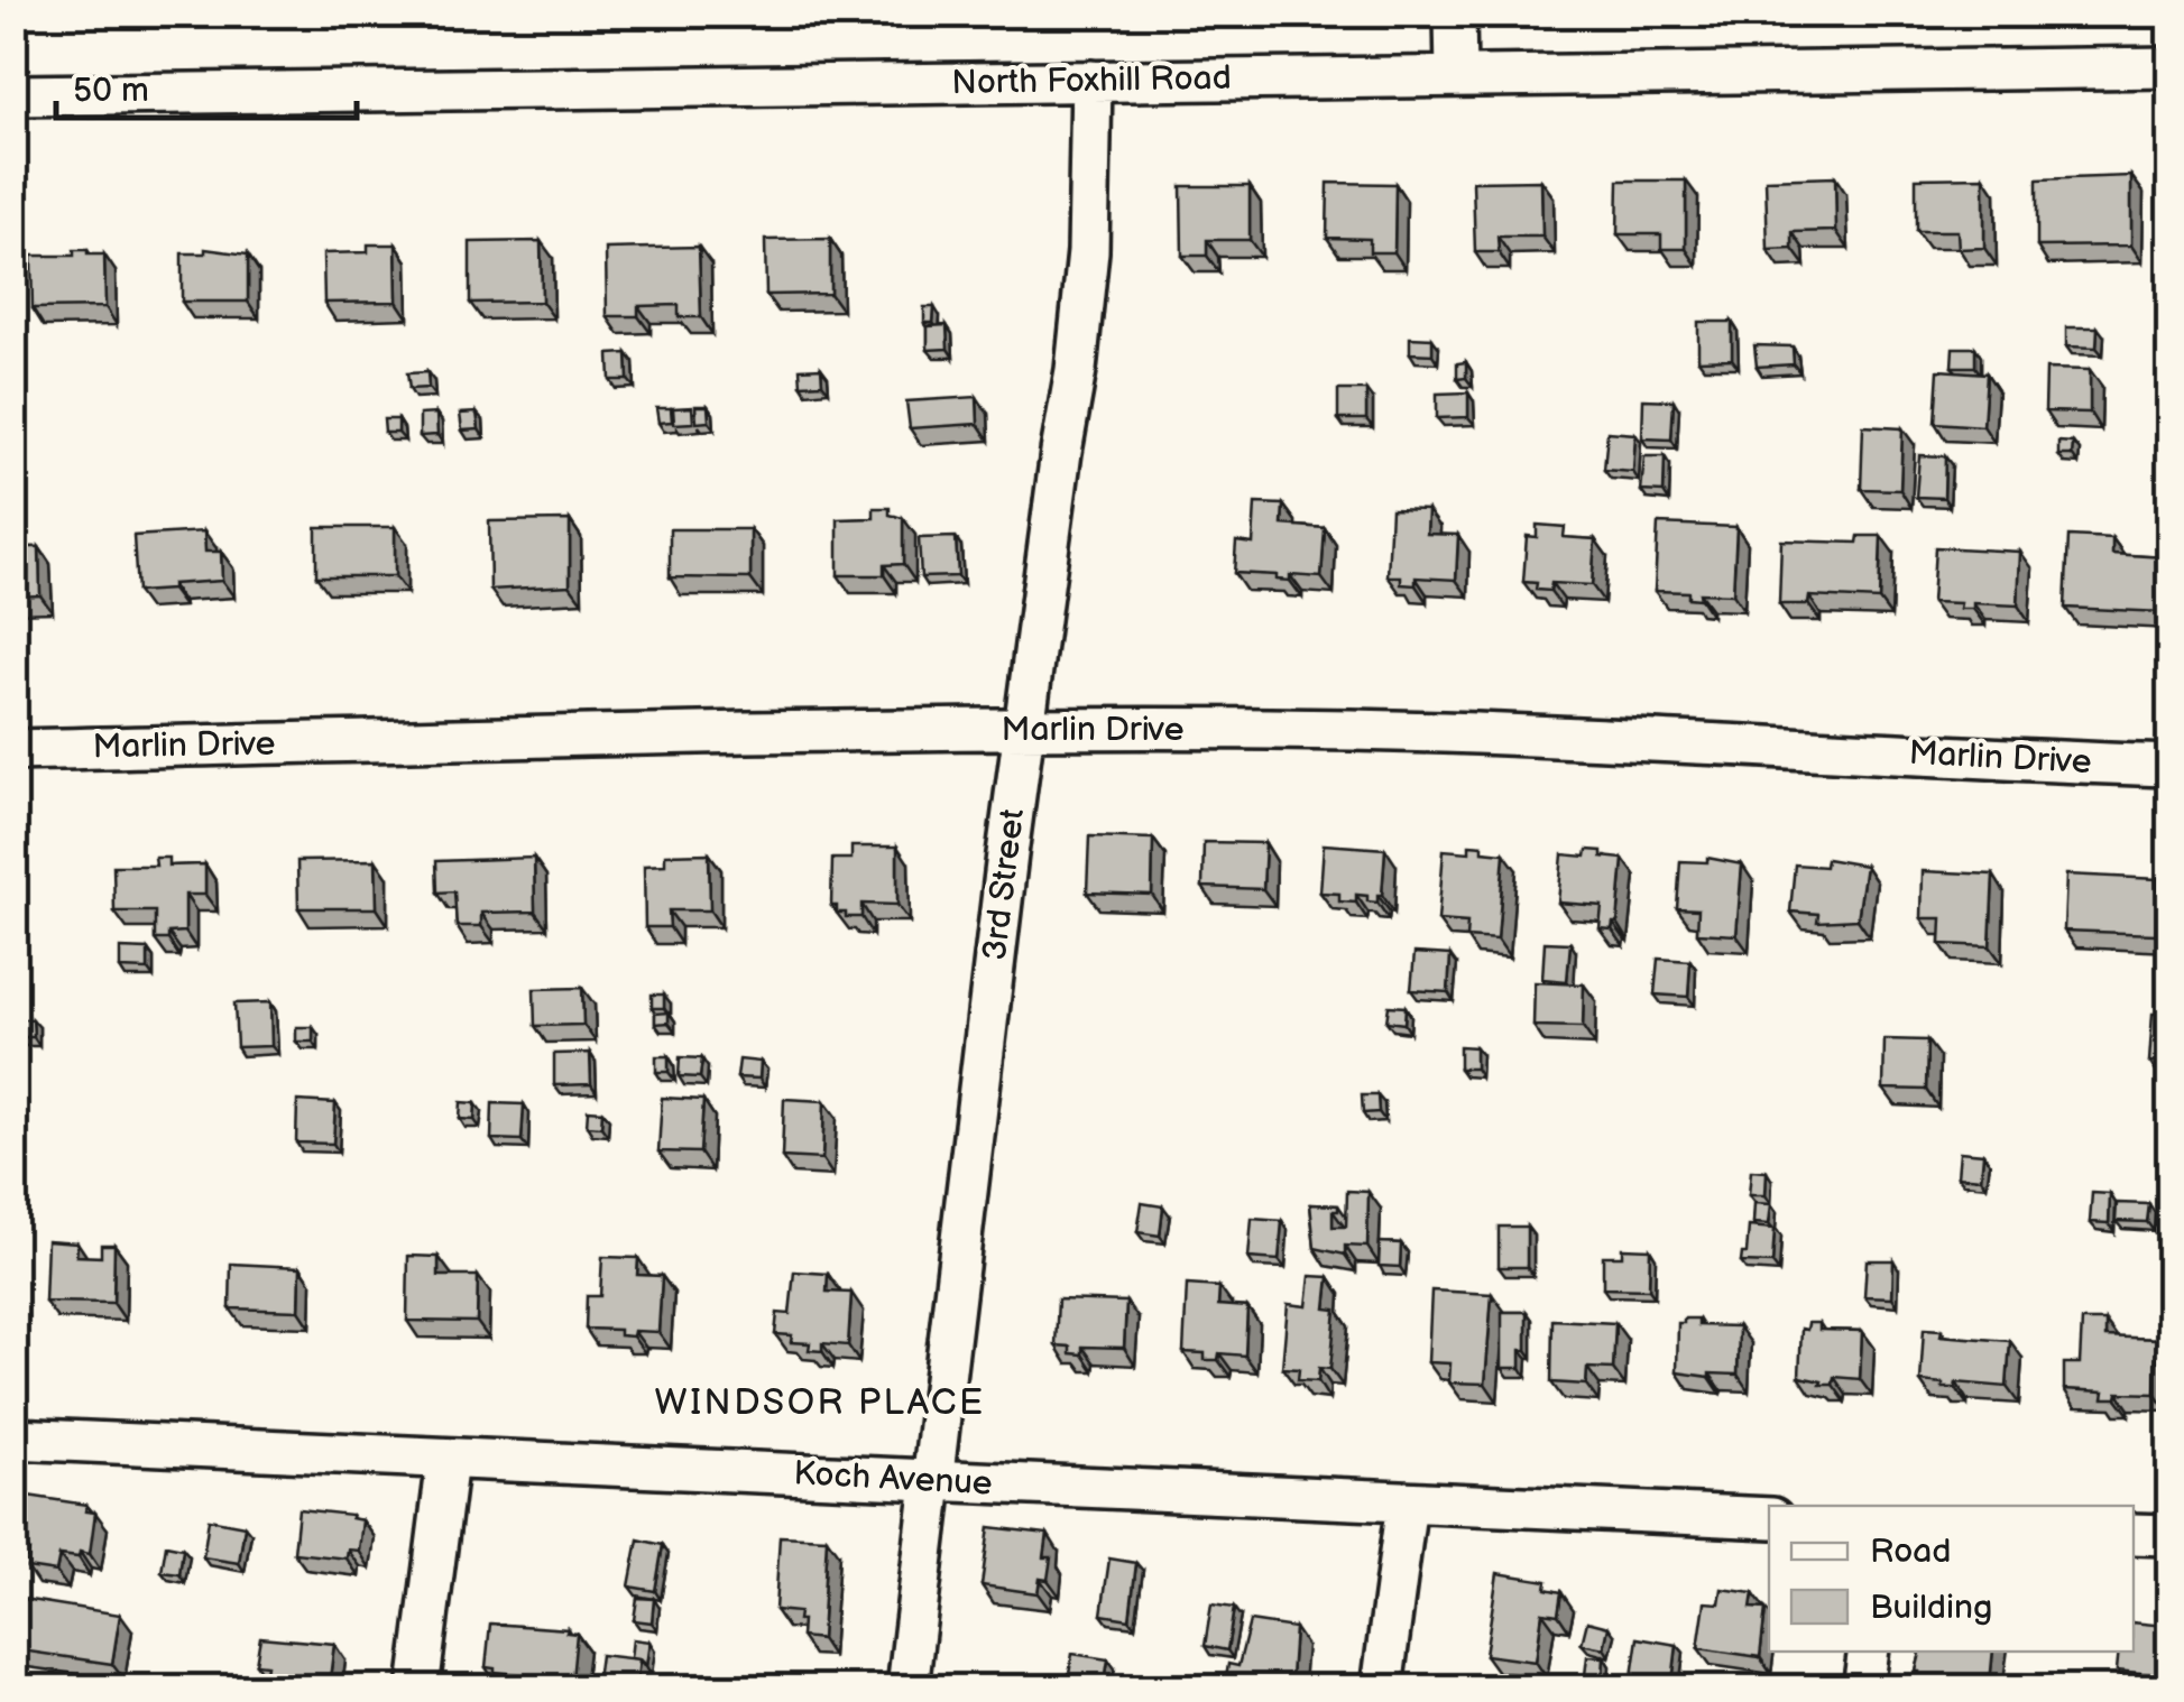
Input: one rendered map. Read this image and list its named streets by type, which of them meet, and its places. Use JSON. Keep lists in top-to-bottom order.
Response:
{
  "streets": {
    "street": [
      "North Foxhill Road",
      "Marlin Drive",
      "3rd Street",
      "Koch Avenue"
    ]
  },
  "crossings": [
    ["North Foxhill Road", "3rd Street"],
    ["Marlin Drive", "3rd Street"],
    ["3rd Street", "Koch Avenue"]
  ],
  "districts": ["WINDSOR PLACE"],
  "legend": ["Road", "Building"],
  "scale_bar": "50 m"
}
